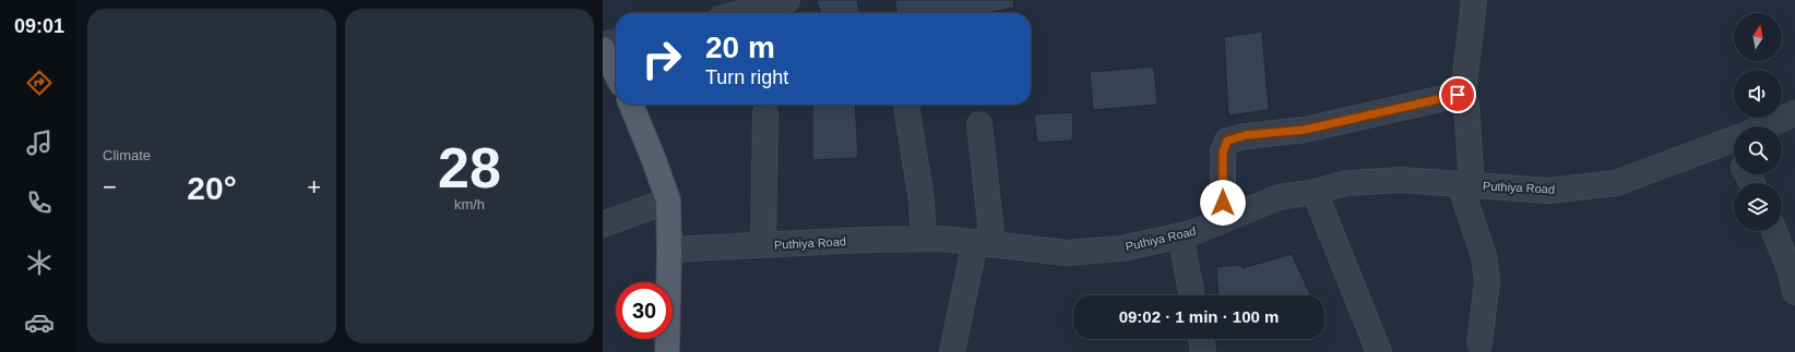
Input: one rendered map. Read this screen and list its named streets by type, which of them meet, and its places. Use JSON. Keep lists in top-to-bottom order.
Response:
{
  "streets": {
    "street": ["Puthiya Road"]
  },
  "north": "top",
  "page": {
    "tabs": "09:01",
    "tile": [
      "Climate",
      ["28", "km/h"]
    ],
    "turn": ["20 m", "Turn right"],
    "heat": ["−", "20°", "+"],
    "limit": "30",
    "trip": "09:02 · 1 min · 100 m"
  }
}
